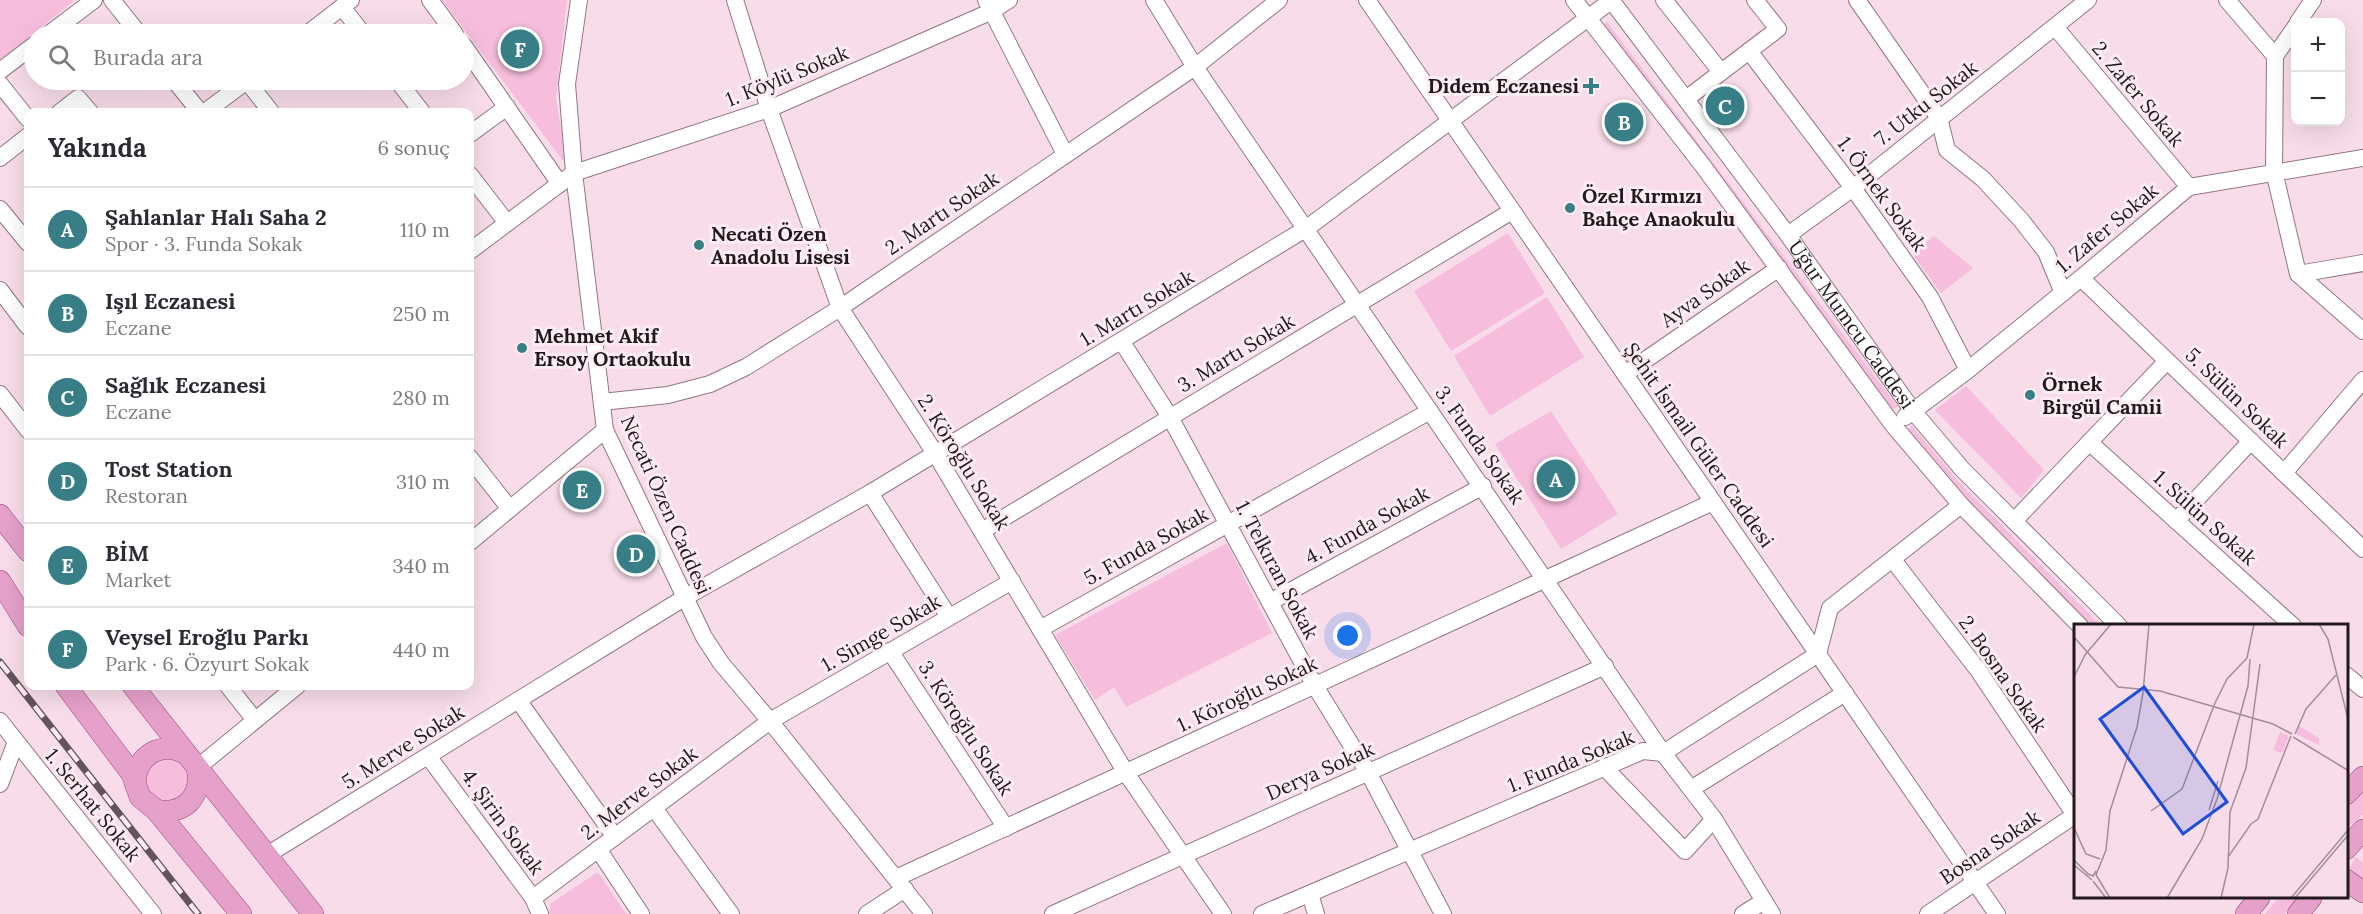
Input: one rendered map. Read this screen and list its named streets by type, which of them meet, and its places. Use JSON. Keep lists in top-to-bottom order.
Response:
{
  "streets": {
    "street": [
      "1. Köylü Sokak",
      "2. Zafer Sokak",
      "7. Utku Sokak",
      "1. Örnek Sokak",
      "2. Martı Sokak",
      "1. Zafer Sokak",
      "Ayva Sokak",
      "1. Martı Sokak",
      "Uğur Mumcu Caddesi",
      "3. Martı Sokak",
      "5. Sülün Sokak",
      "3. Funda Sokak",
      "Şehit İsmail Güler Caddesi",
      "2. Köroğlu Sokak",
      "Necati Özen Caddesi",
      "1. Sülün Sokak",
      "4. Funda Sokak",
      "5. Funda Sokak",
      "1. Telkıran Sokak",
      "1. Simge Sokak",
      "2. Bosna Sokak",
      "1. Köroğlu Sokak",
      "3. Köroğlu Sokak",
      "5. Merve Sokak",
      "1. Funda Sokak",
      "Derya Sokak",
      "2. Merve Sokak",
      "1. Serhat Sokak",
      "4. Şirin Sokak",
      "Bosna Sokak"
    ]
  },
  "crossings": [
    ["1. Köylü Sokak", "2. Köroğlu Sokak"],
    ["1. Köylü Sokak", "Necati Özen Caddesi"],
    ["2. Zafer Sokak", "7. Utku Sokak"],
    ["2. Zafer Sokak", "1. Zafer Sokak"],
    ["7. Utku Sokak", "1. Örnek Sokak"],
    ["7. Utku Sokak", "Uğur Mumcu Caddesi"],
    ["1. Örnek Sokak", "1. Zafer Sokak"],
    ["2. Martı Sokak", "3. Funda Sokak"],
    ["2. Martı Sokak", "2. Köroğlu Sokak"],
    ["2. Martı Sokak", "Necati Özen Caddesi"],
    ["1. Zafer Sokak", "Uğur Mumcu Caddesi"],
    ["1. Zafer Sokak", "5. Sülün Sokak"],
    ["Ayva Sokak", "Uğur Mumcu Caddesi"],
    ["Ayva Sokak", "Şehit İsmail Güler Caddesi"],
    ["1. Martı Sokak", "Uğur Mumcu Caddesi"],
    ["1. Martı Sokak", "3. Funda Sokak"],
    ["1. Martı Sokak", "Şehit İsmail Güler Caddesi"],
    ["1. Martı Sokak", "2. Köroğlu Sokak"],
    ["1. Martı Sokak", "Necati Özen Caddesi"],
    ["1. Martı Sokak", "1. Telkıran Sokak"],
    ["1. Martı Sokak", "5. Merve Sokak"],
    ["3. Martı Sokak", "3. Funda Sokak"],
    ["3. Martı Sokak", "Şehit İsmail Güler Caddesi"],
    ["3. Martı Sokak", "2. Köroğlu Sokak"],
    ["3. Martı Sokak", "1. Telkıran Sokak"],
    ["3. Funda Sokak", "4. Funda Sokak"],
    ["3. Funda Sokak", "5. Funda Sokak"],
    ["3. Funda Sokak", "1. Köroğlu Sokak"],
    ["3. Funda Sokak", "1. Funda Sokak"],
    ["3. Funda Sokak", "Derya Sokak"],
    ["Şehit İsmail Güler Caddesi", "1. Köroğlu Sokak"],
    ["Şehit İsmail Güler Caddesi", "1. Funda Sokak"],
    ["Şehit İsmail Güler Caddesi", "Bosna Sokak"],
    ["2. Köroğlu Sokak", "5. Funda Sokak"],
    ["2. Köroğlu Sokak", "1. Simge Sokak"],
    ["2. Köroğlu Sokak", "1. Köroğlu Sokak"],
    ["2. Köroğlu Sokak", "Derya Sokak"],
    ["Necati Özen Caddesi", "1. Simge Sokak"],
    ["Necati Özen Caddesi", "1. Köroğlu Sokak"],
    ["Necati Özen Caddesi", "5. Merve Sokak"],
    ["Necati Özen Caddesi", "2. Merve Sokak"],
    ["4. Funda Sokak", "1. Telkıran Sokak"],
    ["5. Funda Sokak", "1. Telkıran Sokak"],
    ["1. Telkıran Sokak", "1. Köroğlu Sokak"],
    ["1. Telkıran Sokak", "1. Funda Sokak"],
    ["1. Telkıran Sokak", "Derya Sokak"],
    ["1. Simge Sokak", "3. Köroğlu Sokak"],
    ["1. Simge Sokak", "2. Merve Sokak"],
    ["1. Köroğlu Sokak", "3. Köroğlu Sokak"],
    ["5. Merve Sokak", "4. Şirin Sokak"],
    ["2. Merve Sokak", "4. Şirin Sokak"]
  ],
  "places": {
    "health": ["Didem Eczanesi"],
    "other": [
      "Özel Kırmızı Bahçe Anaokulu",
      "Necati Özen Anadolu Lisesi",
      "Mehmet Akif Ersoy Ortaokulu",
      "Örnek Birgül Camii"
    ]
  },
  "page": {
    "map_buttons": ["+", "−"],
    "search": "Burada ara",
    "pins": [
      "F",
      "C",
      "B",
      "A",
      "E",
      "D"
    ],
    "heading": ["Yakında", "6 sonuç"],
    "list": [
      {
        "mark": "A",
        "name": "Şahlanlar Halı Saha 2",
        "note": "Spor · 3. Funda Sokak",
        "value": "110 m"
      },
      {
        "mark": "B",
        "name": "Işıl Eczanesi",
        "note": "Eczane",
        "value": "250 m"
      },
      {
        "mark": "C",
        "name": "Sağlık Eczanesi",
        "note": "Eczane",
        "value": "280 m"
      },
      {
        "mark": "D",
        "name": "Tost Station",
        "note": "Restoran",
        "value": "310 m"
      },
      {
        "mark": "E",
        "name": "BİM",
        "note": "Market",
        "value": "340 m"
      },
      {
        "mark": "F",
        "name": "Veysel Eroğlu Parkı",
        "note": "Park · 6. Özyurt Sokak",
        "value": "440 m"
      }
    ]
  }
}
